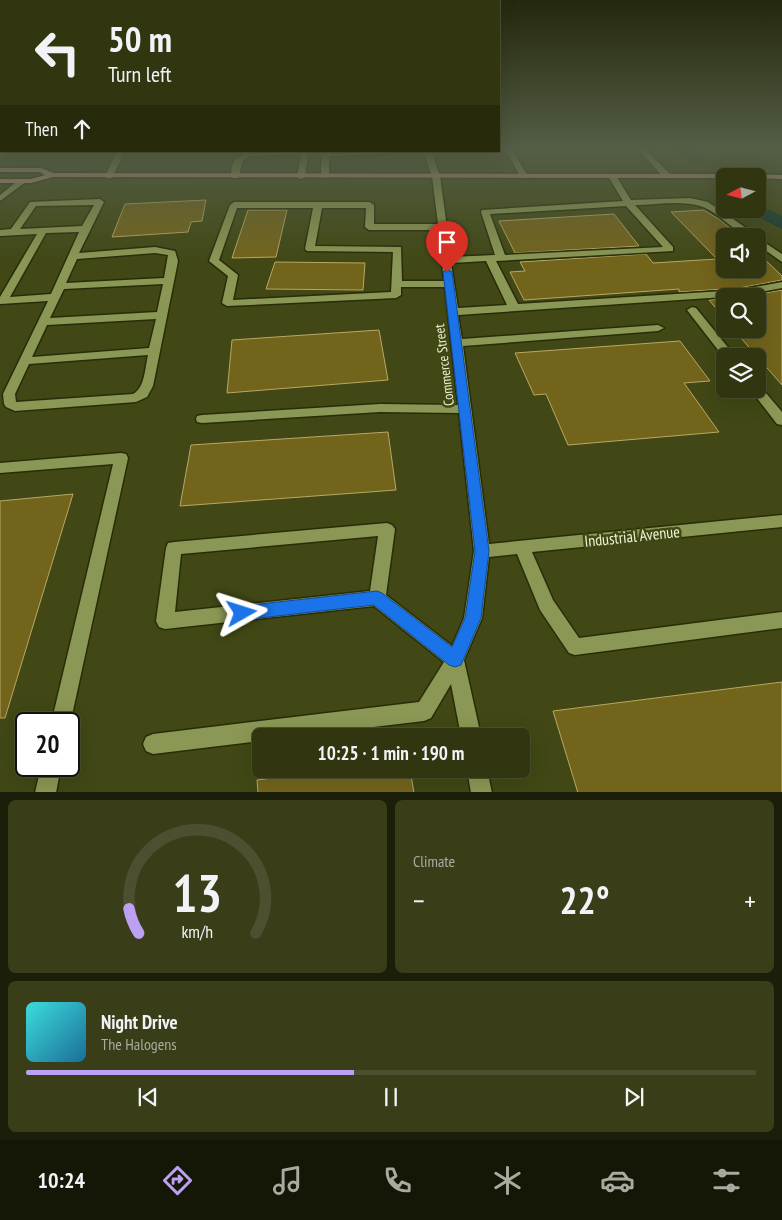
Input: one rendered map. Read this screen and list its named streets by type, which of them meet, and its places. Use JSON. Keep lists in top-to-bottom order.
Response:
{
  "streets": {
    "street": ["Commerce Street", "Industrial Avenue"]
  },
  "crossings": [
    ["Commerce Street", "Industrial Avenue"]
  ],
  "north": "left",
  "page": {
    "turn": ["50 m", "Turn left"],
    "then": "Then",
    "limit": "20",
    "trip": "10:25 · 1 min · 190 m",
    "tile": "Climate",
    "heat": ["−", "22°", "+"],
    "song": ["Night Drive", "The Halogens"],
    "tabs": "10:24",
    "gauge": ["13", "km/h"]
  }
}
